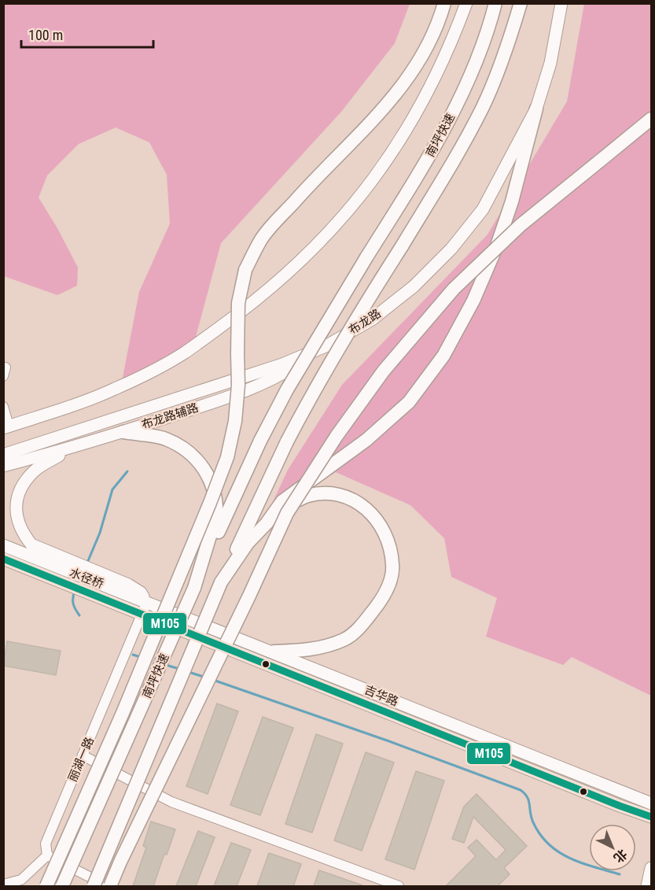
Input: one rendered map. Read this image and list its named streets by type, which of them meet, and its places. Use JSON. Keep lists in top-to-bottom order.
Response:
{
  "streets": {
    "highway": ["南坪快速"],
    "main road": [
      "布龙路",
      "布龙路辅路",
      "水径桥",
      "吉华路"
    ],
    "street": ["丽湖一路"]
  },
  "crossings": [
    ["布龙路", "布龙路辅路"],
    ["水径桥", "吉华路"],
    ["吉华路", "丽湖一路"]
  ],
  "lines": ["transit line M105"],
  "scale_bar": "100 m",
  "north": "bottom right"
}
